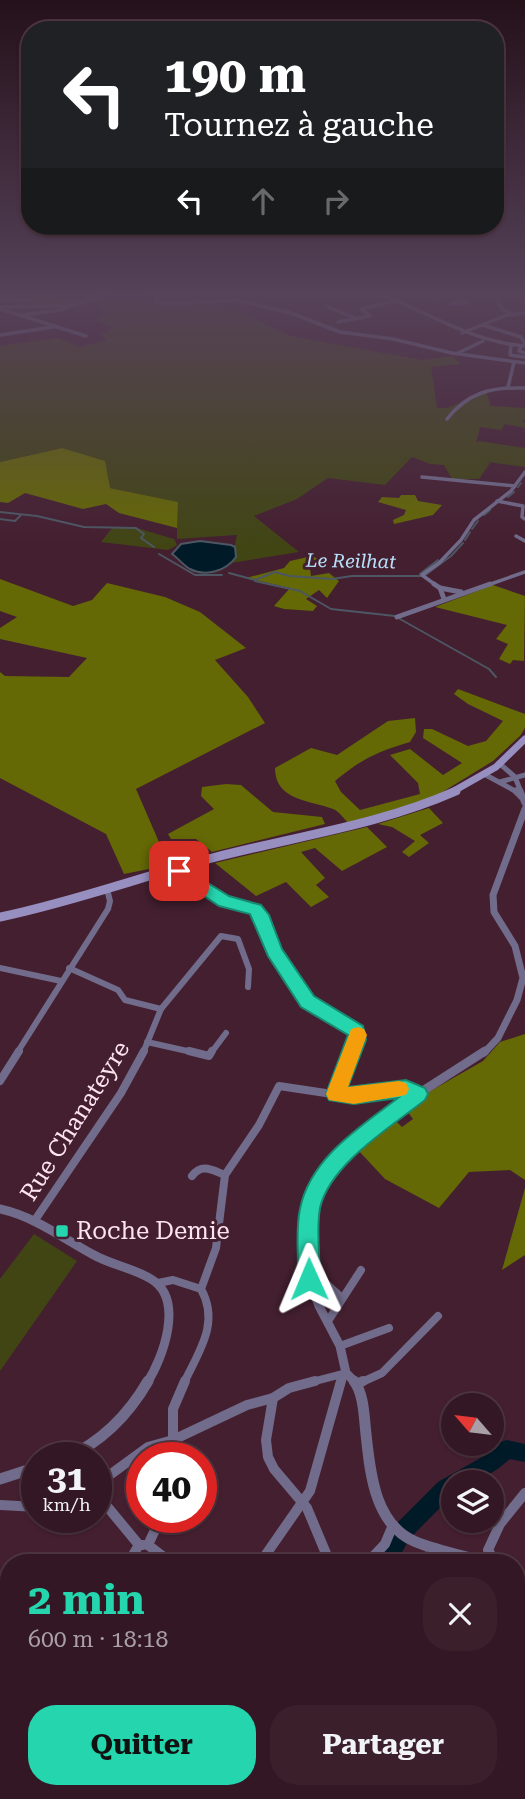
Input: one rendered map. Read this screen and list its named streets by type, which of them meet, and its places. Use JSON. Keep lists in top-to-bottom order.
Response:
{
  "streets": {
    "street": ["Rue Chanateyre"]
  },
  "water": ["Le Reilhat"],
  "places": {
    "transit": ["Roche Demie"]
  },
  "north": "top left",
  "page": {
    "turn": ["190 m", "Tournez à gauche"],
    "speed": "31 km/h",
    "limit": "40",
    "heading": ["2 min", "600 m · 18:18"],
    "buttons": ["Quitter", "Partager"]
  }
}
